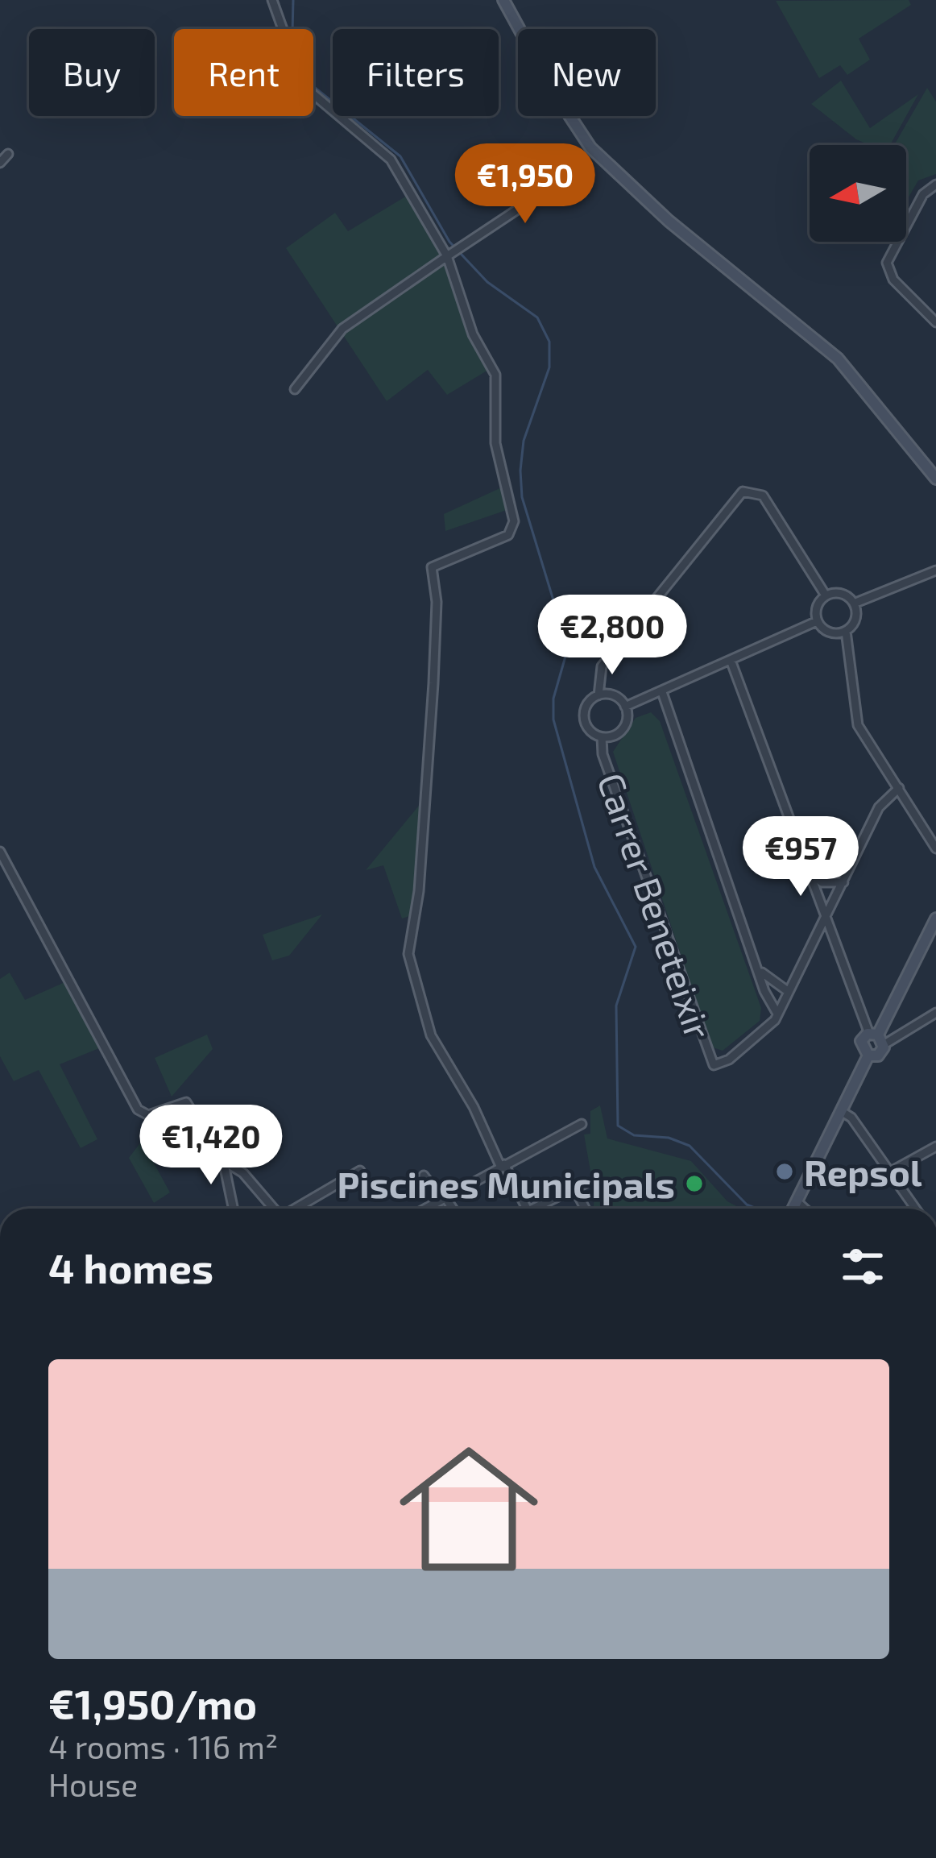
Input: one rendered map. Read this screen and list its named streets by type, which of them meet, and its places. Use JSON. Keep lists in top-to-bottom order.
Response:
{
  "streets": {
    "street": ["Carrer Beneteixir"]
  },
  "places": ["Repsol", "Piscines Municipals"],
  "north": "left",
  "page": {
    "chip": [
      "Buy",
      "Rent",
      "Filters",
      "New"
    ],
    "price": [
      "€1,950",
      "€2,800",
      "€957",
      "€1,420"
    ],
    "heading": "4 homes",
    "list": [
      {
        "name": "€1,950/mo",
        "note": "4 rooms · 116 m² · House"
      }
    ]
  }
}
